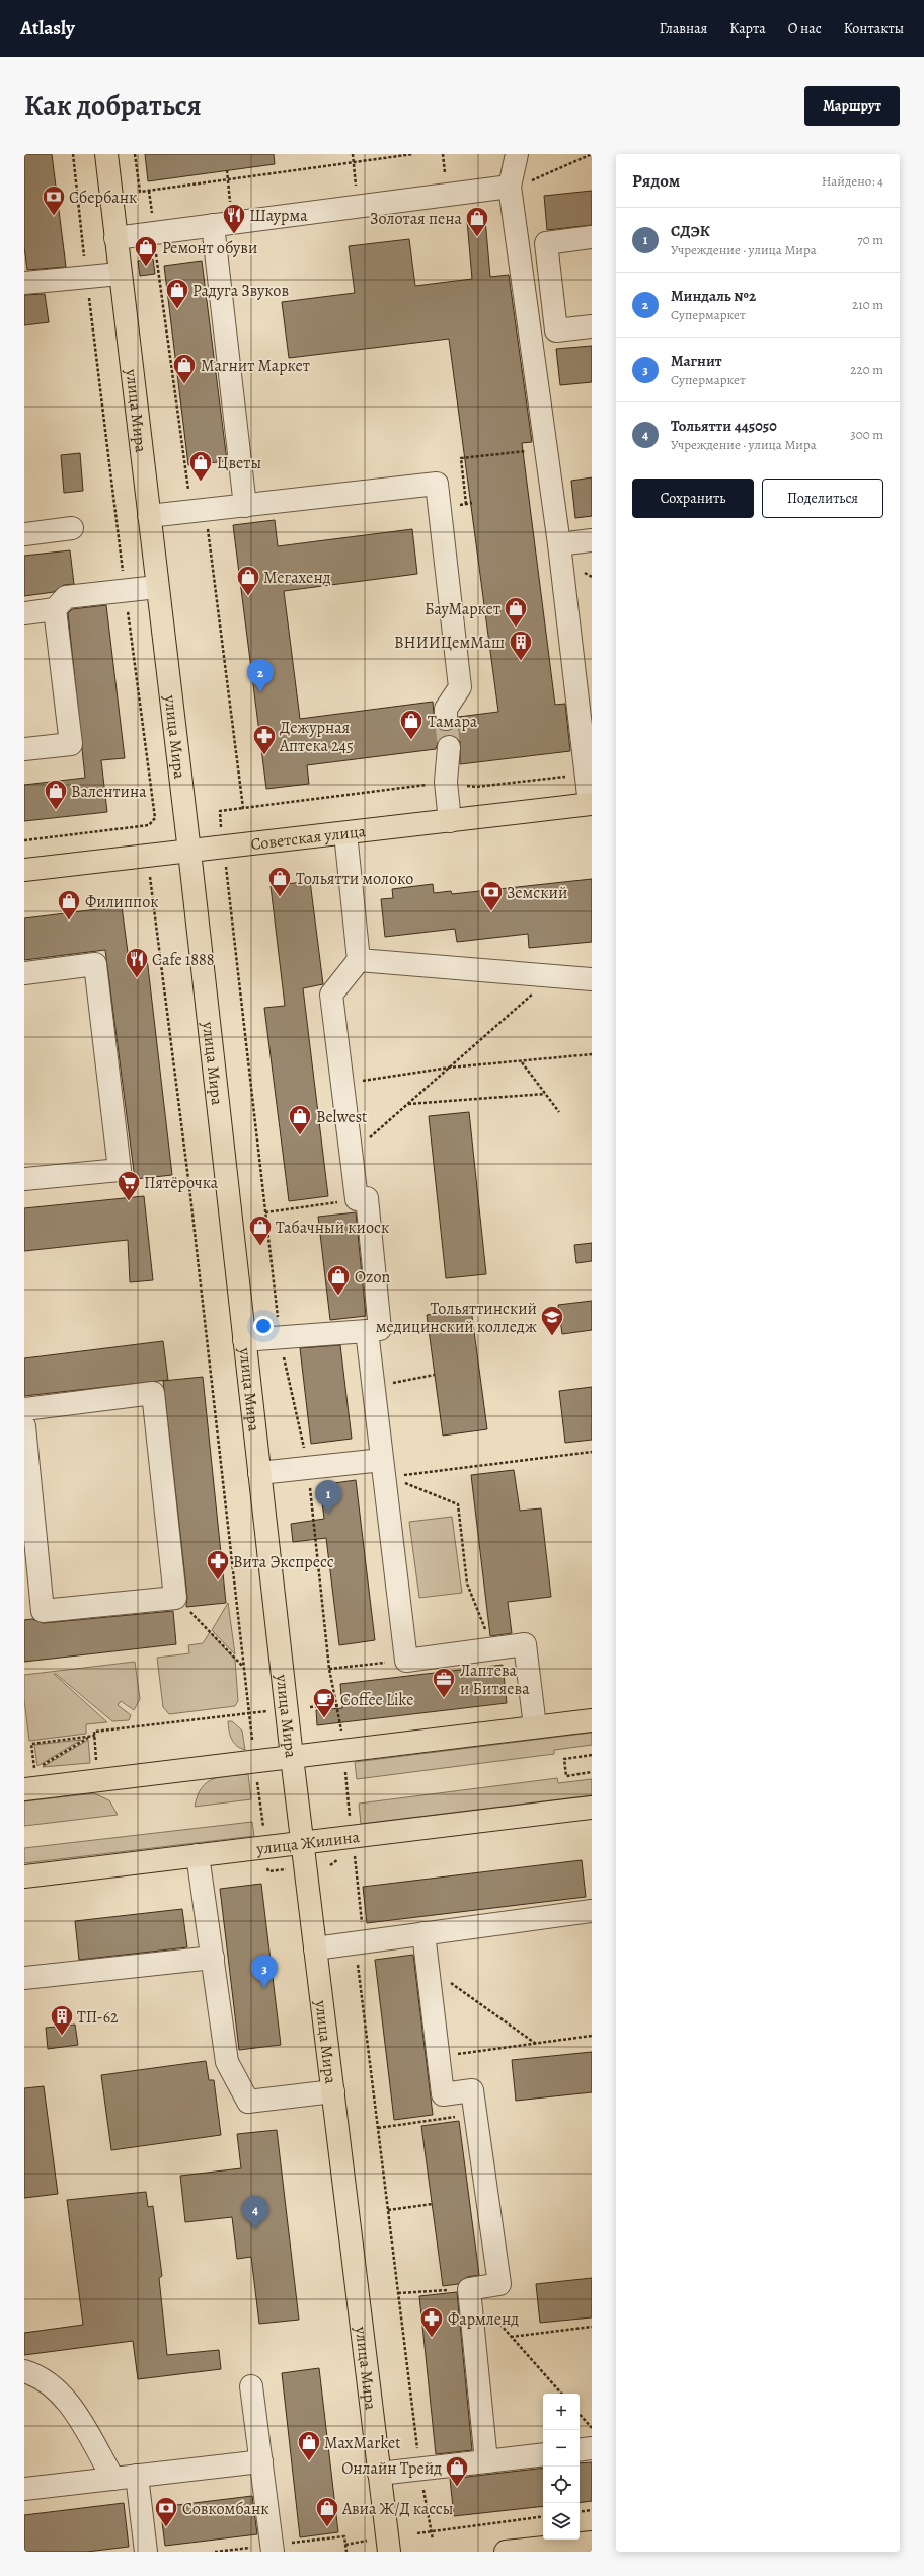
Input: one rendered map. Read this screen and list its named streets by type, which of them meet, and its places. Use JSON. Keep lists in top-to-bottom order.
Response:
{
  "streets": {
    "main road": ["улица Мира", "Советская улица", "улица Жилина"]
  },
  "crossings": [
    ["улица Мира", "Советская улица"],
    ["улица Мира", "улица Жилина"]
  ],
  "places": {
    "bank": ["Сбербанк", "Земский", "Совкомбанк"],
    "restaurant": ["Шаурма", "Cafe 1888"],
    "shop": [
      "Золотая пена",
      "Ремонт обуви",
      "Радуга Звуков",
      "Магнит Маркет",
      "Цветы",
      "Мегахенд",
      "БауМаркет",
      "Тамара",
      "Валентина",
      "Тольятти молоко",
      "Филиппок",
      "Belwest",
      "Табачный киоск",
      "Ozon",
      "MaxMarket",
      "Онлайн Трейд",
      "Авиа Ж/Д кассы"
    ],
    "building": ["ВНИИЦемМаш", "ТП-62"],
    "pharmacy": ["Дежурная Аптека 245", "Вита Экспресс", "Фармленд"],
    "supermarket": ["Пятёрочка"],
    "school or university": ["Тольяттинский медицинский колледж"],
    "office": ["Лаптева и Битяева"],
    "cafe": ["Coffee Like"]
  },
  "page": {
    "header": "Atlasly",
    "nav": [
      "Главная",
      "Карта",
      "О нас",
      "Контакты"
    ],
    "title": "Как добраться",
    "buttons": [
      "Маршрут",
      ["Сохранить", "Поделиться"]
    ],
    "heading": ["Рядом", "Найдено: 4"],
    "list": [
      {
        "mark": "1",
        "name": "СДЭК",
        "note": "Учреждение · улица Мира",
        "value": "70 m"
      },
      {
        "mark": "2",
        "name": "Миндаль №2",
        "note": "Супермаркет",
        "value": "210 m"
      },
      {
        "mark": "3",
        "name": "Магнит",
        "note": "Супермаркет",
        "value": "220 m"
      },
      {
        "mark": "4",
        "name": "Тольятти 445050",
        "note": "Учреждение · улица Мира",
        "value": "300 m"
      }
    ],
    "pins": [
      "2",
      "1",
      "3",
      "4"
    ],
    "map_buttons": ["+", "−"]
  }
}
